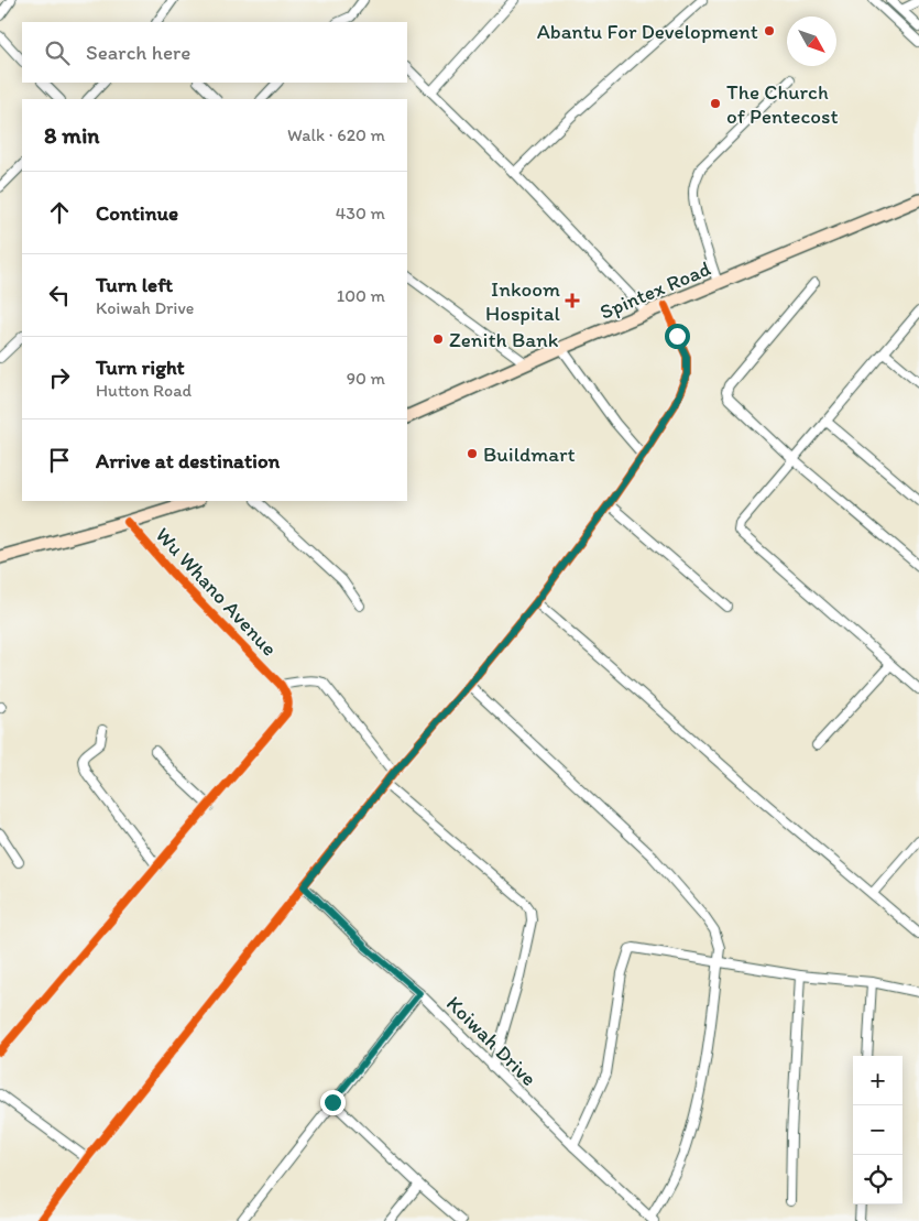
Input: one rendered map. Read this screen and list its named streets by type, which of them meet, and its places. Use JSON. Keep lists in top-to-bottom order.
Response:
{
  "streets": {
    "main road": ["Spintex Road"],
    "street": ["Wu Whano Avenue", "Koiwah Drive"]
  },
  "places": {
    "other": [
      "Abantu For Development",
      "The Church of Pentecost",
      "Zenith Bank",
      "Buildmart"
    ],
    "health": ["Inkoom Hospital"]
  },
  "north": "bottom right",
  "page": {
    "search": "Search here",
    "heading": ["8 min", "Walk · 620 m"],
    "list": [
      ["Continue", "430 m"],
      ["Turn left", "Koiwah Drive", "100 m"],
      ["Turn right", "Hutton Road", "90 m"],
      "Arrive at destination"
    ],
    "map_buttons": ["+", "−"]
  }
}
